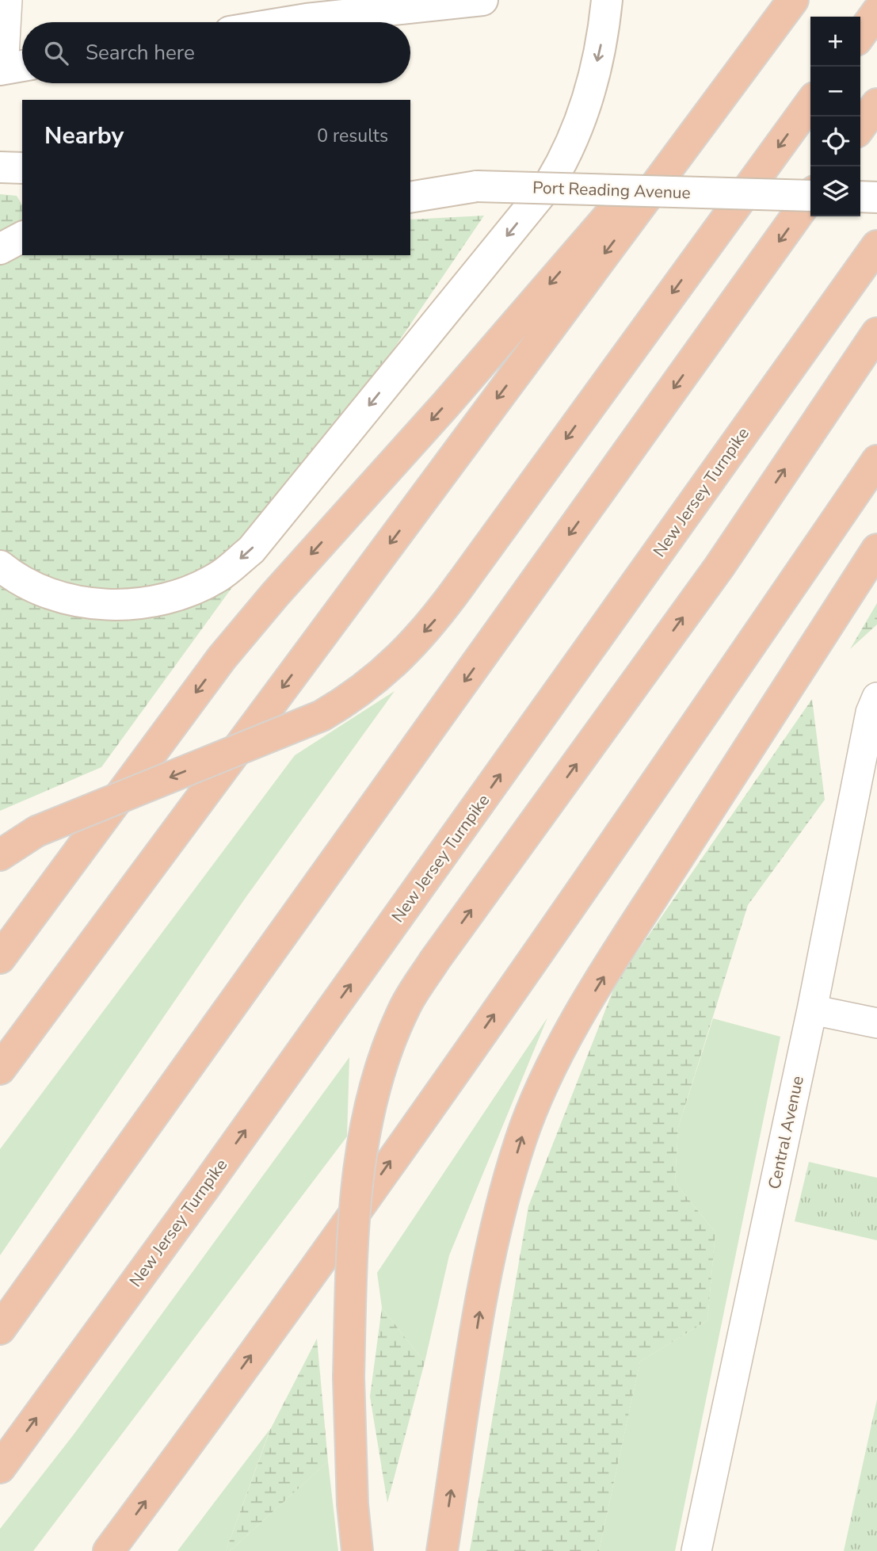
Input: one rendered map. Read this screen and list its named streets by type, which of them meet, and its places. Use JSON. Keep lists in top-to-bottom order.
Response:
{
  "streets": {
    "highway": ["New Jersey Turnpike"],
    "main road": ["Port Reading Avenue"],
    "street": ["Central Avenue"]
  },
  "page": {
    "map_buttons": ["+", "−"],
    "search": "Search here",
    "heading": ["Nearby", "0 results"]
  }
}
